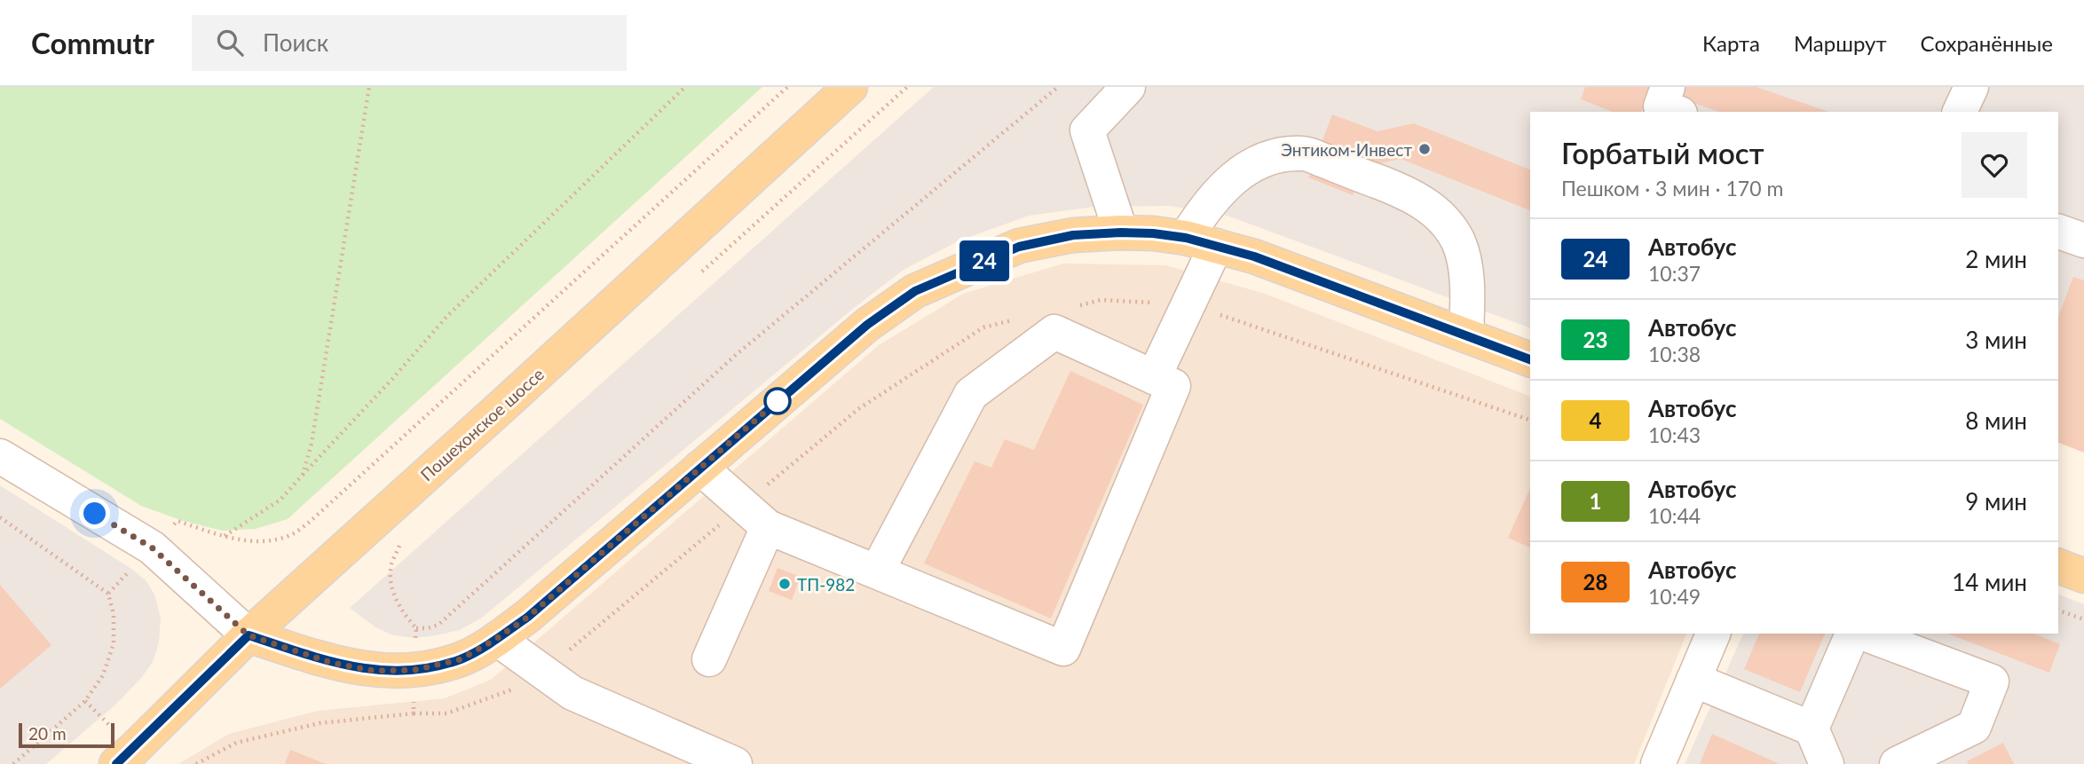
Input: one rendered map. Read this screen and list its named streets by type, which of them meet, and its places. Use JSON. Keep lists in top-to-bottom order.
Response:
{
  "streets": {
    "main road": ["Пошехонское шоссе"]
  },
  "places": ["Энтиком-Инвест", "ТП-982"],
  "lines": ["bus line 24"],
  "scale_bar": "20 m",
  "page": {
    "header": "Commutr",
    "search": "Поиск",
    "nav": ["Карта", "Маршрут", "Сохранённые"],
    "on_map": "24",
    "heading": ["Горбатый мост", "Пешком · 3 мин · 170 m"],
    "list": [
      {
        "mark": "24",
        "name": "Автобус",
        "note": "10:37",
        "value": "2 мин"
      },
      {
        "mark": "23",
        "name": "Автобус",
        "note": "10:38",
        "value": "3 мин"
      },
      {
        "mark": "4",
        "name": "Автобус",
        "note": "10:43",
        "value": "8 мин"
      },
      {
        "mark": "1",
        "name": "Автобус",
        "note": "10:44",
        "value": "9 мин"
      },
      {
        "mark": "28",
        "name": "Автобус",
        "note": "10:49",
        "value": "14 мин"
      }
    ],
    "scale": "20 m"
  }
}
